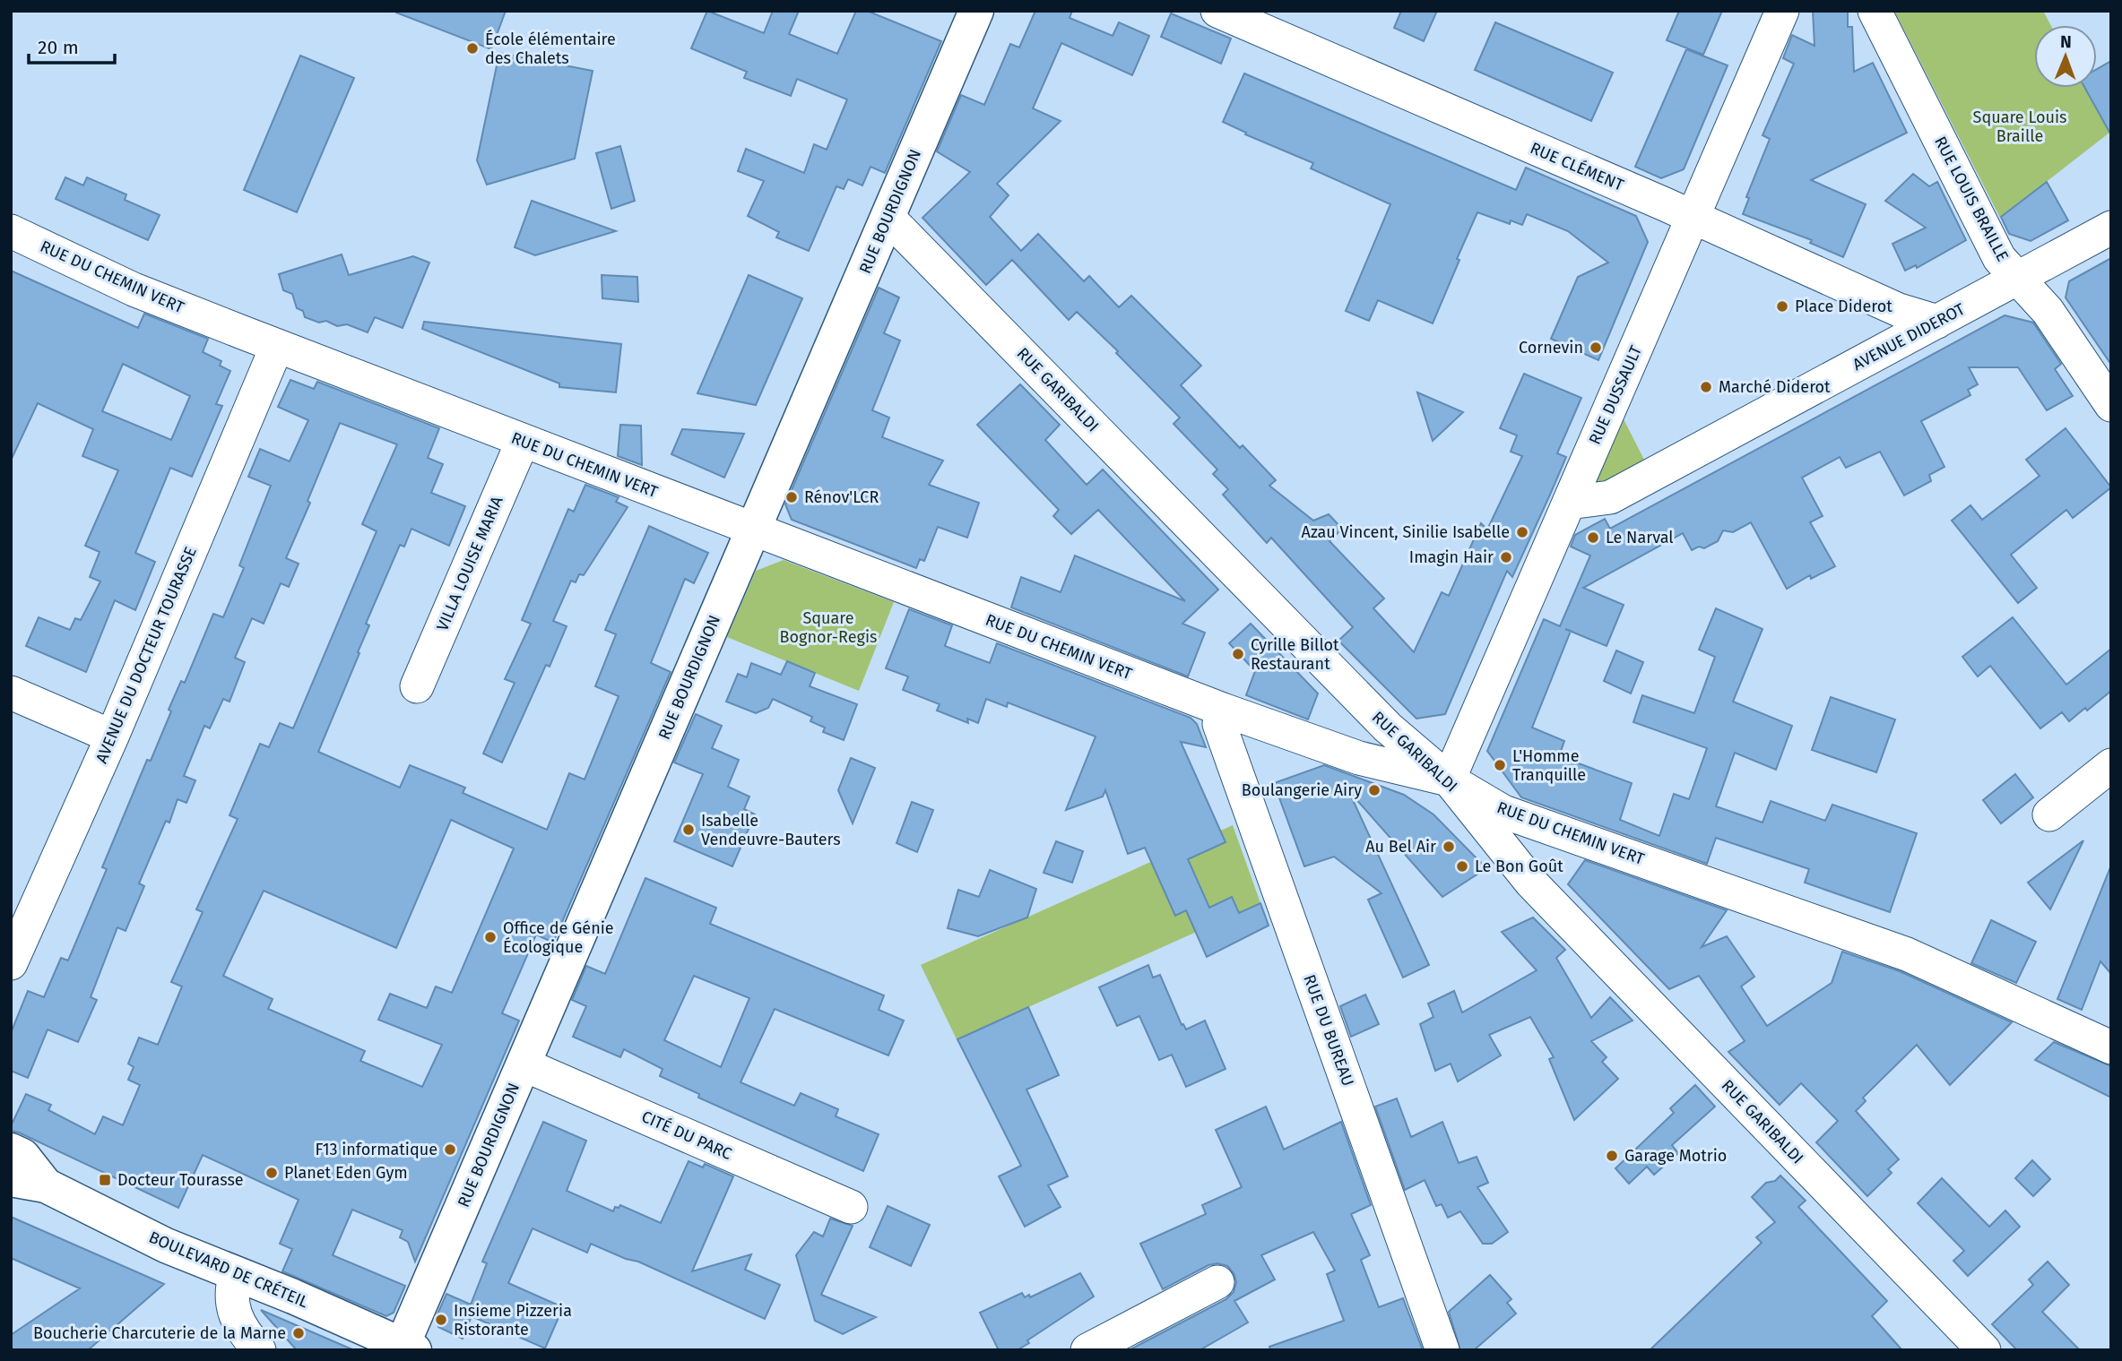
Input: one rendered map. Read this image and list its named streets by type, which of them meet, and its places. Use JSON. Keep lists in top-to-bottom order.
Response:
{
  "streets": {
    "street": [
      "RUE CLÉMENT",
      "RUE LOUIS BRAILLE",
      "RUE BOURDIGNON",
      "RUE DU CHEMIN VERT",
      "AVENUE DIDEROT",
      "RUE GARIBALDI",
      "RUE DUSSAULT",
      "VILLA LOUISE MARIA",
      "AVENUE DU DOCTEUR TOURASSE",
      "RUE DU BUREAU",
      "CITÉ DU PARC",
      "BOULEVARD DE CRÉTEIL"
    ]
  },
  "crossings": [
    ["RUE CLÉMENT", "AVENUE DIDEROT"],
    ["RUE CLÉMENT", "RUE DUSSAULT"],
    ["RUE LOUIS BRAILLE", "AVENUE DIDEROT"],
    ["RUE BOURDIGNON", "RUE DU CHEMIN VERT"],
    ["RUE BOURDIGNON", "RUE GARIBALDI"],
    ["RUE BOURDIGNON", "CITÉ DU PARC"],
    ["RUE BOURDIGNON", "BOULEVARD DE CRÉTEIL"],
    ["RUE DU CHEMIN VERT", "RUE GARIBALDI"],
    ["RUE DU CHEMIN VERT", "RUE DUSSAULT"],
    ["RUE DU CHEMIN VERT", "VILLA LOUISE MARIA"],
    ["RUE DU CHEMIN VERT", "AVENUE DU DOCTEUR TOURASSE"],
    ["RUE DU CHEMIN VERT", "RUE DU BUREAU"],
    ["AVENUE DIDEROT", "RUE DUSSAULT"],
    ["RUE GARIBALDI", "RUE DUSSAULT"]
  ],
  "parks": ["Square Louis Braille", "Square Bognor-Regis"],
  "places": {
    "other": [
      "École élémentaire des Chalets",
      "Place Diderot",
      "Cornevin",
      "Marché Diderot",
      "Rénov'LCR",
      "Azau Vincent, Sinilie Isabelle",
      "Le Narval",
      "Imagin Hair",
      "Cyrille Billot Restaurant",
      "L'Homme Tranquille",
      "Boulangerie Airy",
      "Isabelle Vendeuvre-Bauters",
      "Au Bel Air",
      "Le Bon Goût",
      "Office de Génie Écologique",
      "F13 informatique",
      "Garage Motrio",
      "Planet Eden Gym",
      "Insieme Pizzeria Ristorante",
      "Boucherie Charcuterie de la Marne"
    ],
    "transit": ["Docteur Tourasse"]
  },
  "scale_bar": "20 m",
  "north": "top"
}
